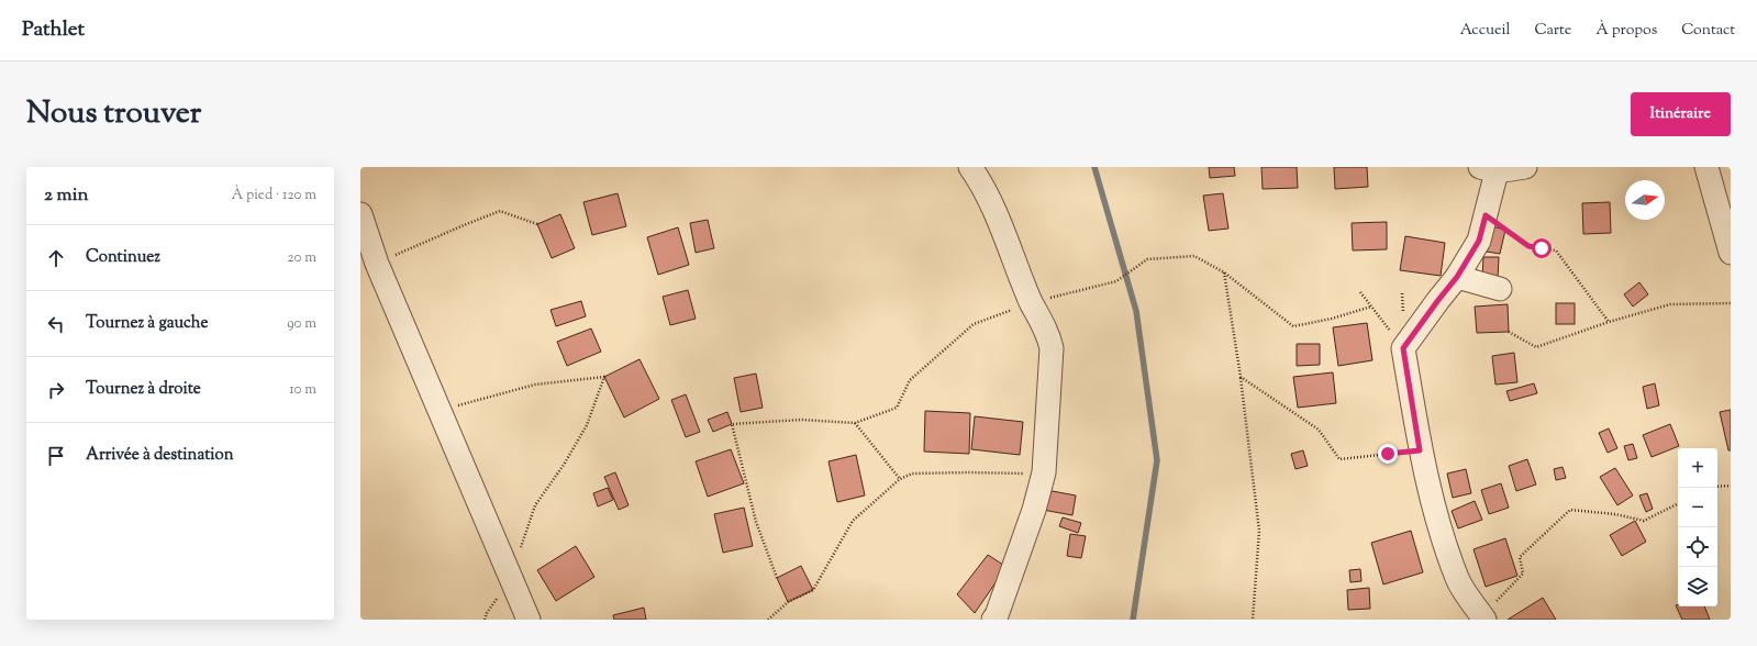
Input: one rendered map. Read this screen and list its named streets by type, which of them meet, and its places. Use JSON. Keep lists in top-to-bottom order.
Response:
{
  "north": "right",
  "page": {
    "header": "Pathlet",
    "nav": [
      "Accueil",
      "Carte",
      "À propos",
      "Contact"
    ],
    "title": "Nous trouver",
    "buttons": "Itinéraire",
    "heading": ["2 min", "À pied · 120 m"],
    "list": [
      ["Continuez", "20 m"],
      ["Tournez à gauche", "90 m"],
      ["Tournez à droite", "10 m"],
      "Arrivée à destination"
    ],
    "map_buttons": ["+", "−"]
  }
}
